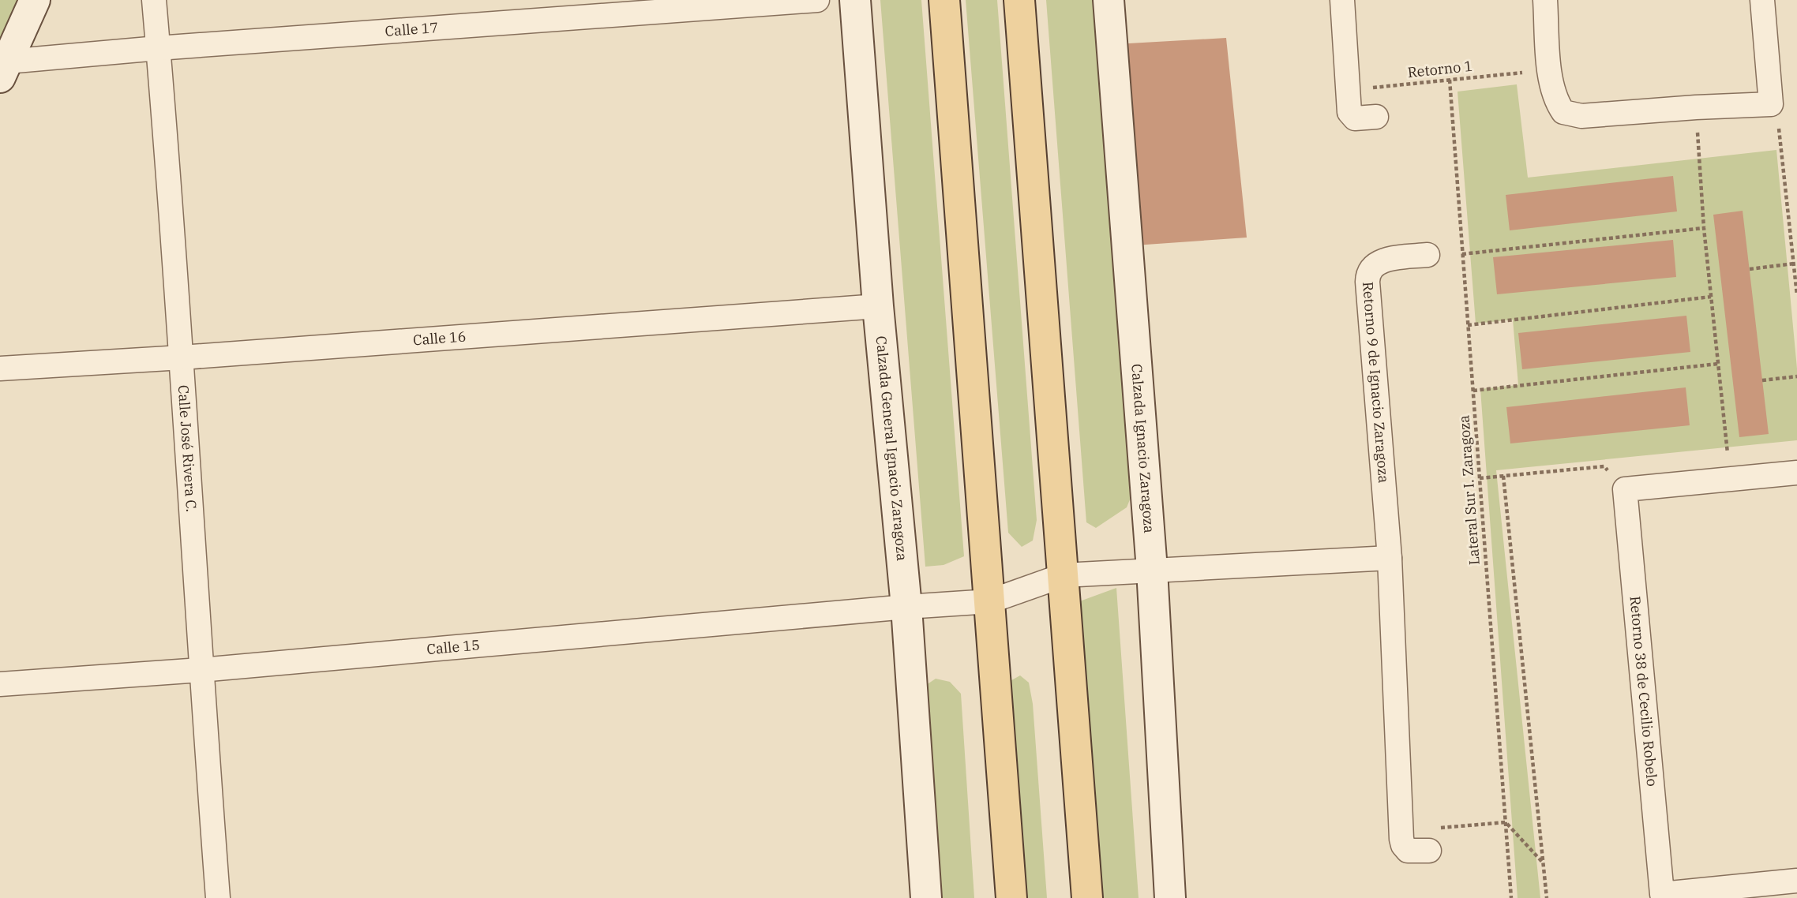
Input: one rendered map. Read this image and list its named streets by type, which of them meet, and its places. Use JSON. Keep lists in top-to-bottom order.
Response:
{
  "streets": {
    "main road": ["Calzada General Ignacio Zaragoza", "Calzada Ignacio Zaragoza"],
    "street": [
      "Calle 17",
      "Calle 16",
      "Retorno 9 de Ignacio Zaragoza",
      "Calle José Rivera C.",
      "Calle 15",
      "Retorno 38 de Cecilio Robelo"
    ],
    "path": ["Retorno 1", "Lateral Sur I. Zaragoza"]
  },
  "crossings": [
    ["Calle 17", "Calle José Rivera C."],
    ["Retorno 1", "Lateral Sur I. Zaragoza"],
    ["Calle 16", "Calle José Rivera C."],
    ["Calle 16", "Calzada General Ignacio Zaragoza"],
    ["Calle José Rivera C.", "Calle 15"],
    ["Calzada General Ignacio Zaragoza", "Calle 15"],
    ["Calzada Ignacio Zaragoza", "Calle 15"]
  ]
}
